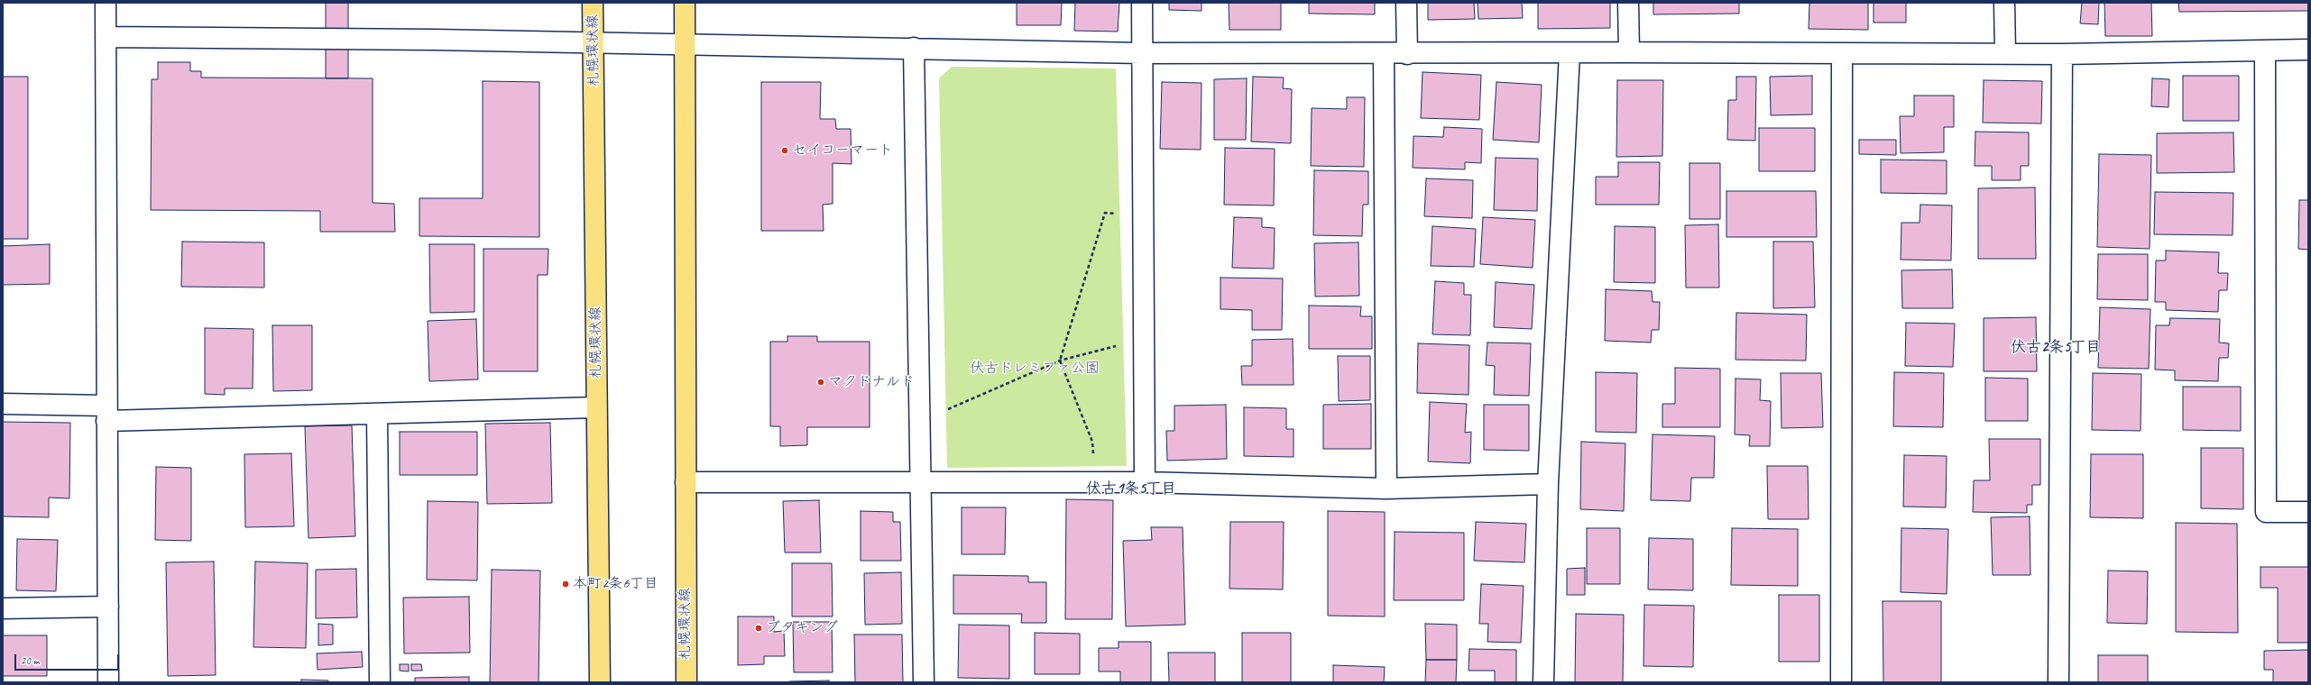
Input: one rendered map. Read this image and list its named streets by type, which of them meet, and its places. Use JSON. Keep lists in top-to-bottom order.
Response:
{
  "streets": {
    "main road": ["札幌環状線"]
  },
  "districts": ["伏古2条5丁目", "伏古1条5丁目"],
  "parks": ["伏古ドレミファ公園"],
  "places": [
    "セイコーマート",
    "マクドナルド",
    "本町2条6丁目",
    "ブタキング"
  ],
  "scale_bar": "20 m"
}
